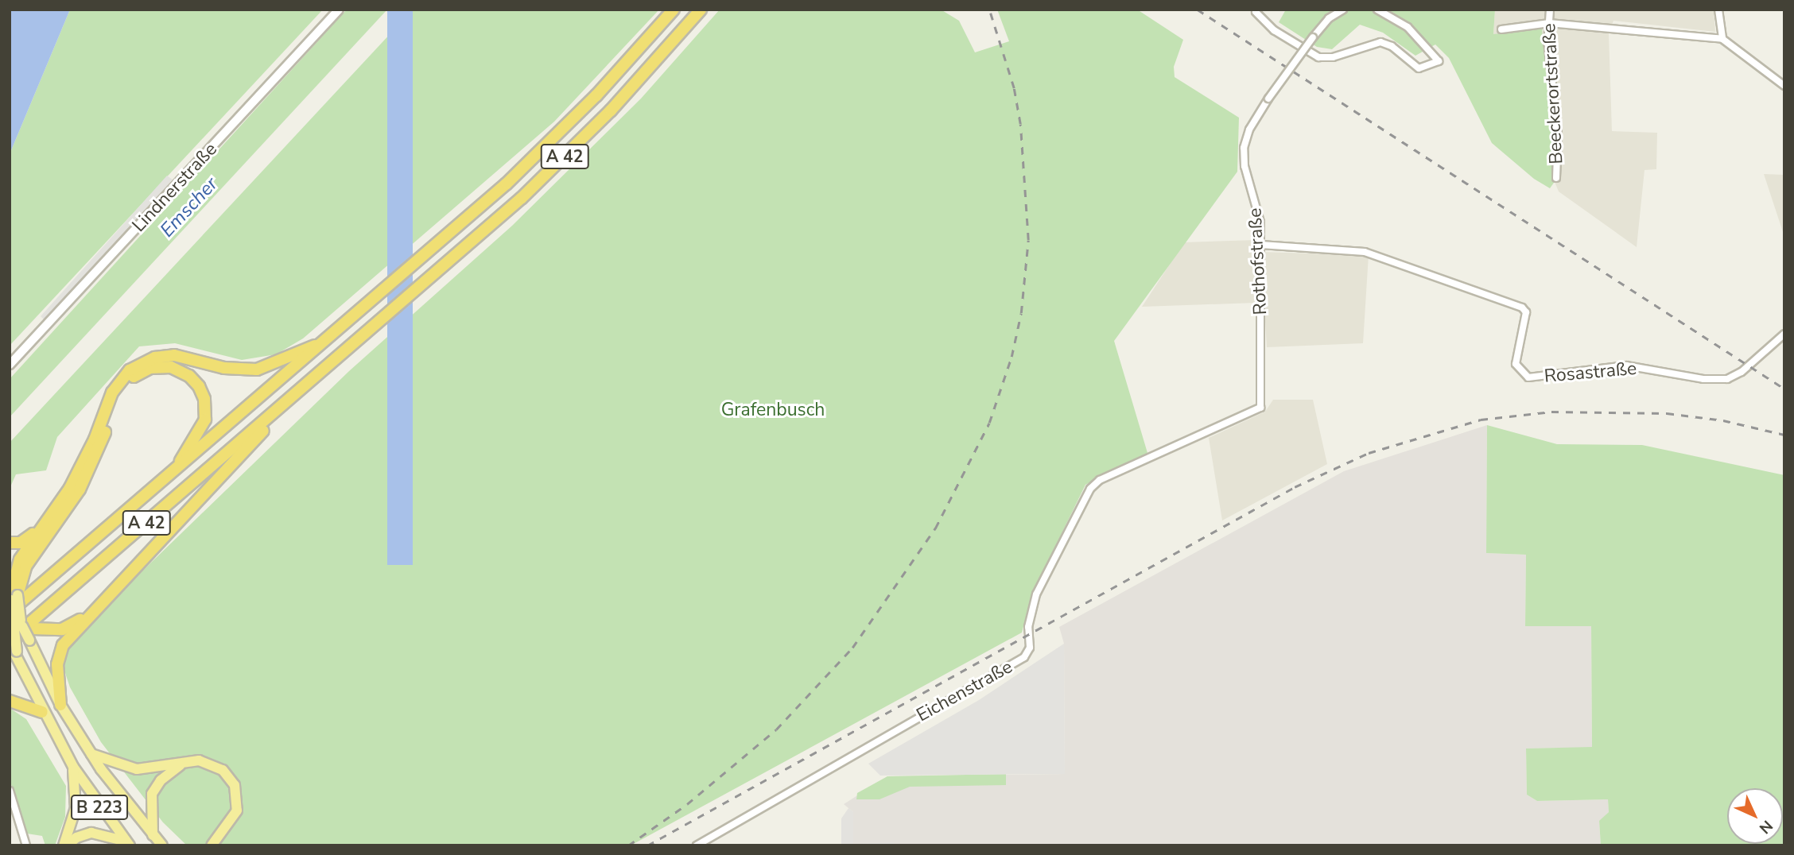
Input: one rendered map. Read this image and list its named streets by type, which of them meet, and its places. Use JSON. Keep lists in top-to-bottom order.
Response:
{
  "streets": {
    "highway": ["A 42"],
    "main road": ["B 223"],
    "street": [
      "Beeckerortstraße",
      "Lindnerstraße",
      "Rothofstraße",
      "Rosastraße",
      "Eichenstraße"
    ]
  },
  "crossings": [
    ["A 42", "B 223"],
    ["Rothofstraße", "Rosastraße"],
    ["Rothofstraße", "Eichenstraße"]
  ],
  "water": ["Emscher"],
  "parks": ["Grafenbusch"],
  "north": "bottom right"
}
